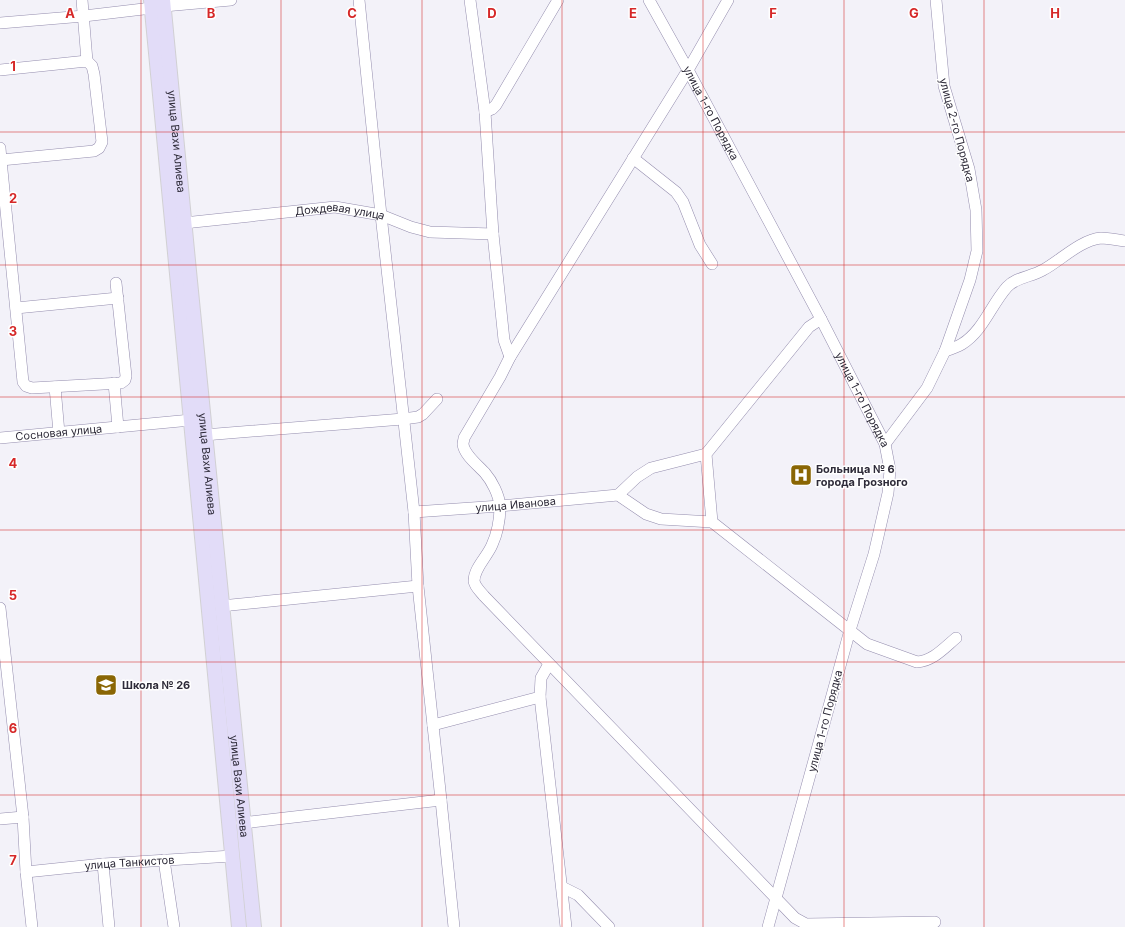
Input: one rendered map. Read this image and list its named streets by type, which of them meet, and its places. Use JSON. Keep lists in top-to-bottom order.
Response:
{
  "streets": {
    "main road": ["улица Вахи Алиева"],
    "street": [
      "улица 1-го Порядка",
      "улица 2-го Порядка",
      "Дождевая улица",
      "Сосновая улица",
      "улица Иванова",
      "улица Танкистов"
    ]
  },
  "crossings": [
    ["улица 1-го Порядка", "улица 2-го Порядка"],
    ["улица Вахи Алиева", "Дождевая улица"],
    ["улица Вахи Алиева", "Сосновая улица"],
    ["улица Вахи Алиева", "улица Танкистов"]
  ],
  "places": {
    "hospital": ["Больница № 6 города Грозного"],
    "school or university": ["Школа № 26"]
  },
  "grid": {
    "columns": [
      "A",
      "B",
      "C",
      "D",
      "E",
      "F",
      "G",
      "H"
    ],
    "rows": [
      "1",
      "2",
      "3",
      "4",
      "5",
      "6",
      "7"
    ]
  }
}
